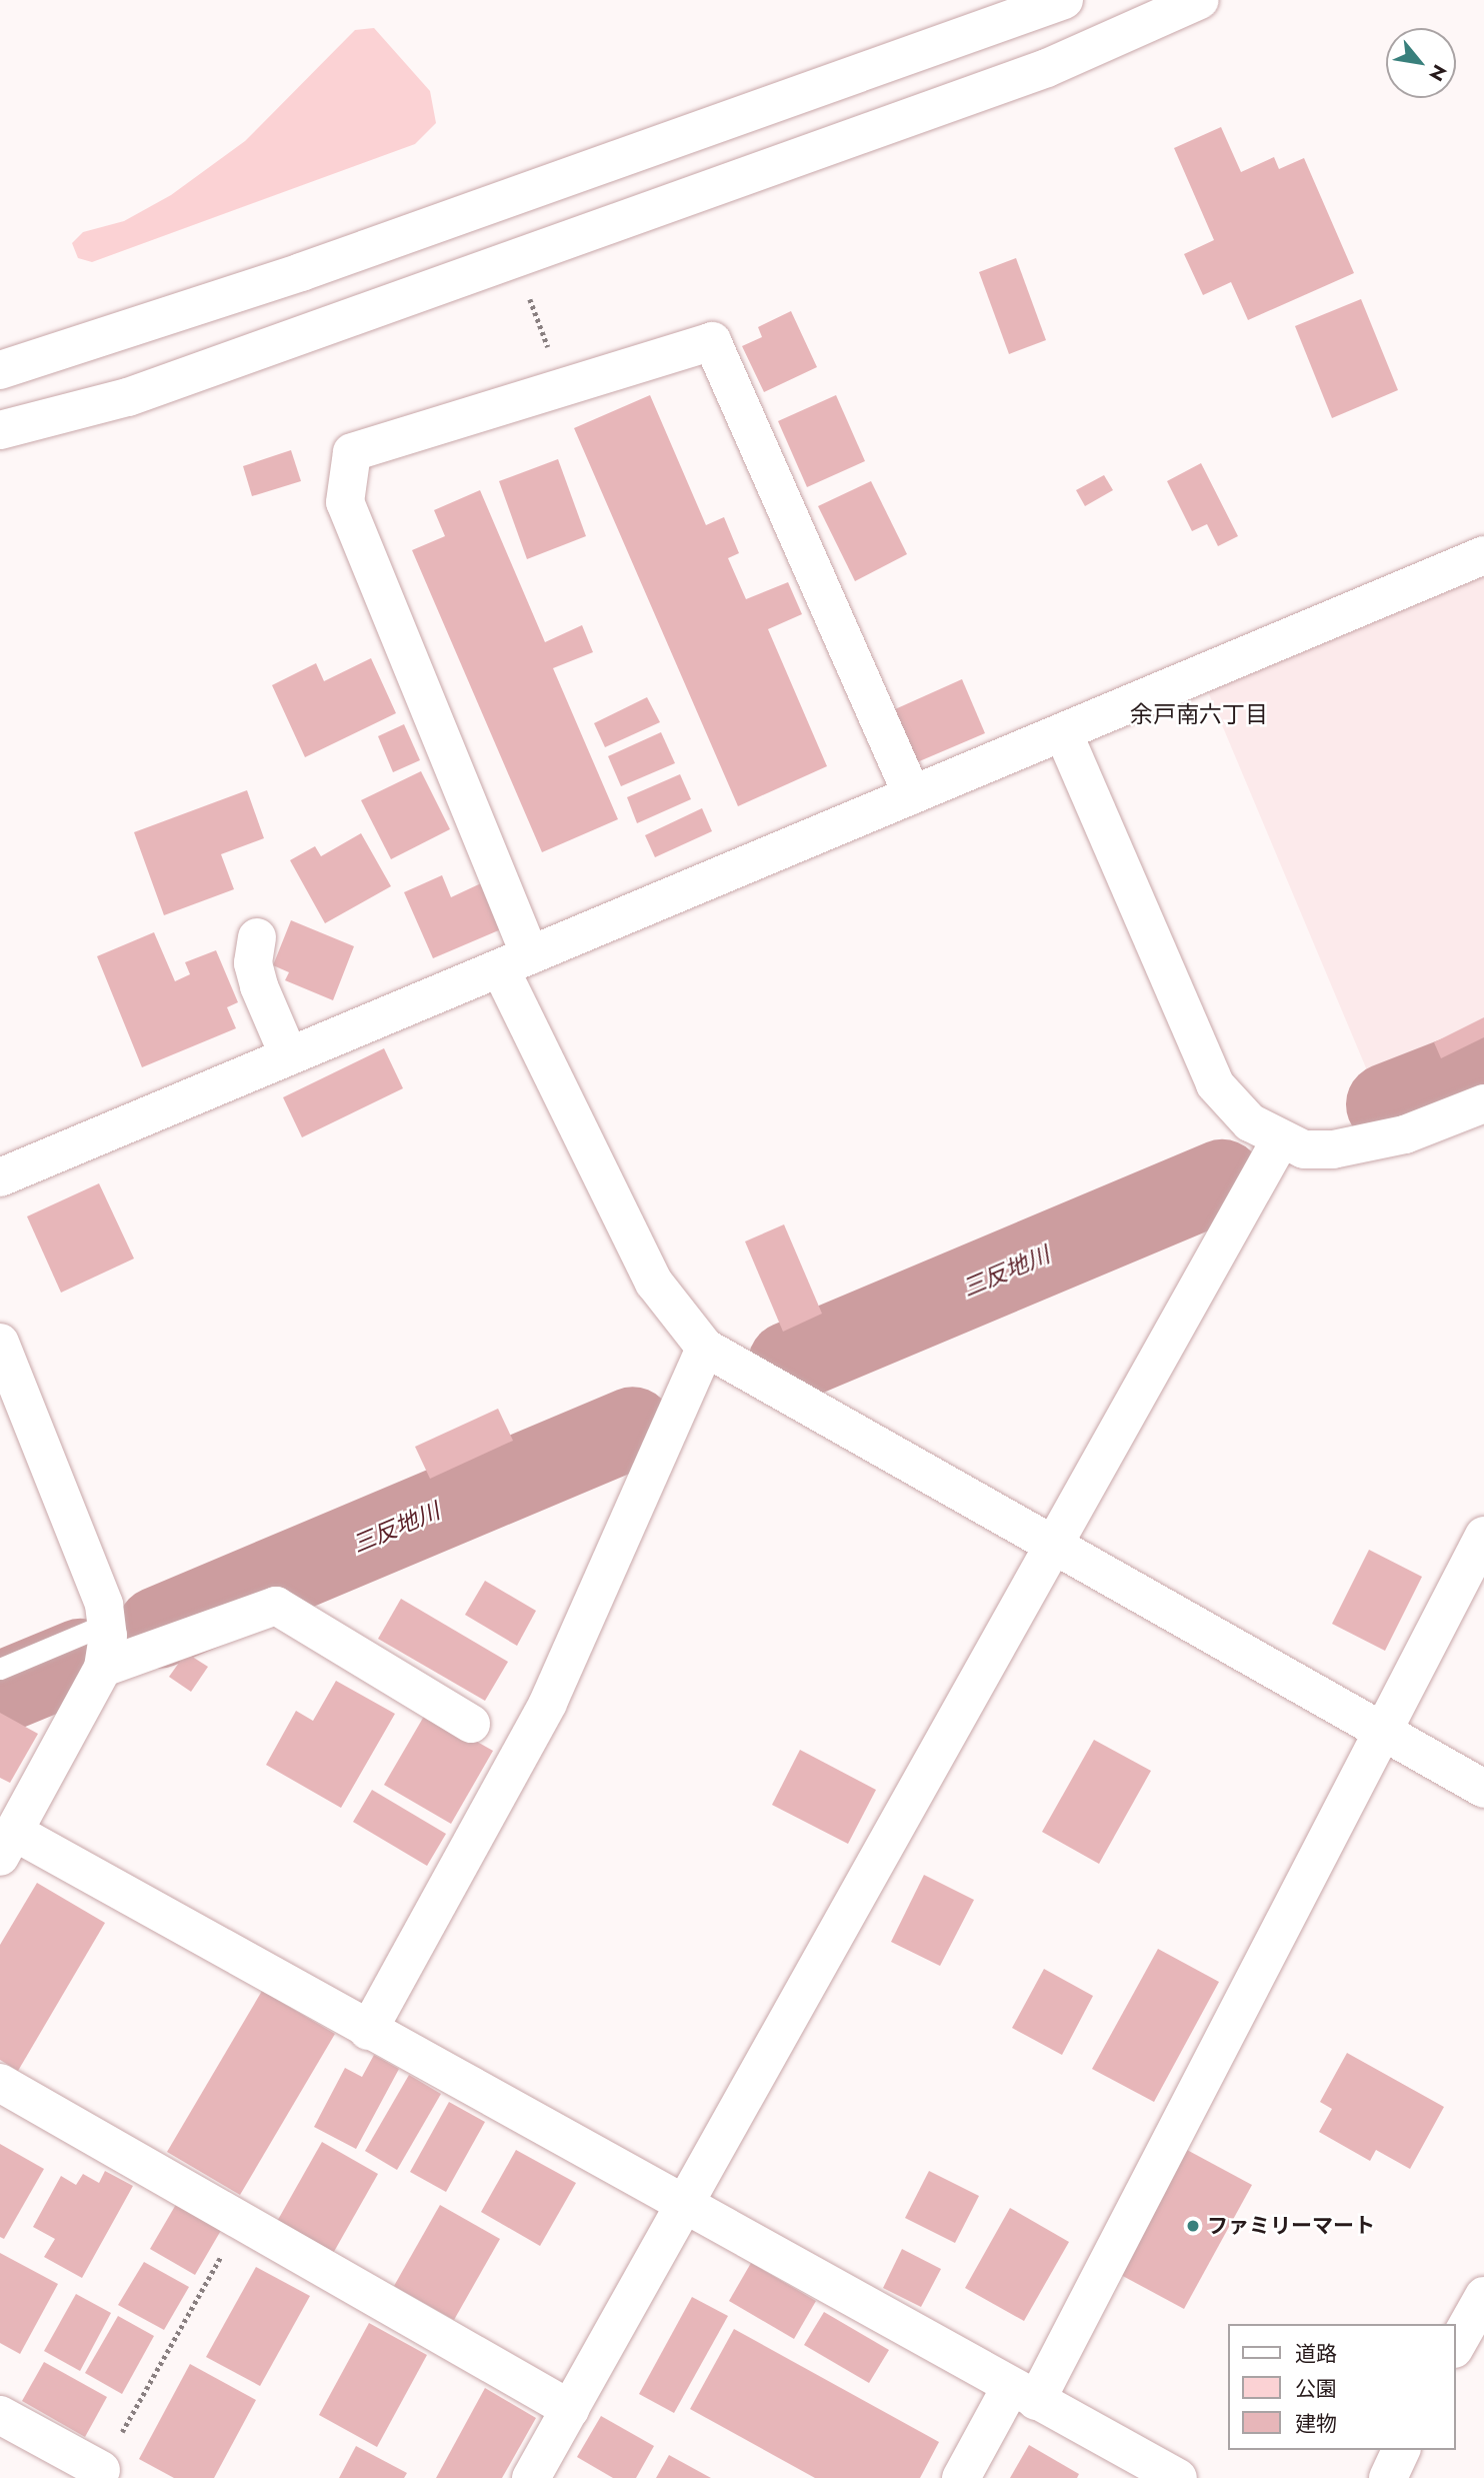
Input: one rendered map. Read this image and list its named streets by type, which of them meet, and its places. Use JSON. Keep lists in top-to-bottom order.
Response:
{
  "districts": ["余戸南六丁目"],
  "water": ["三反地川"],
  "places": ["ファミリーマート"],
  "legend": ["道路", "公園", "建物"],
  "north": "bottom right"
}
